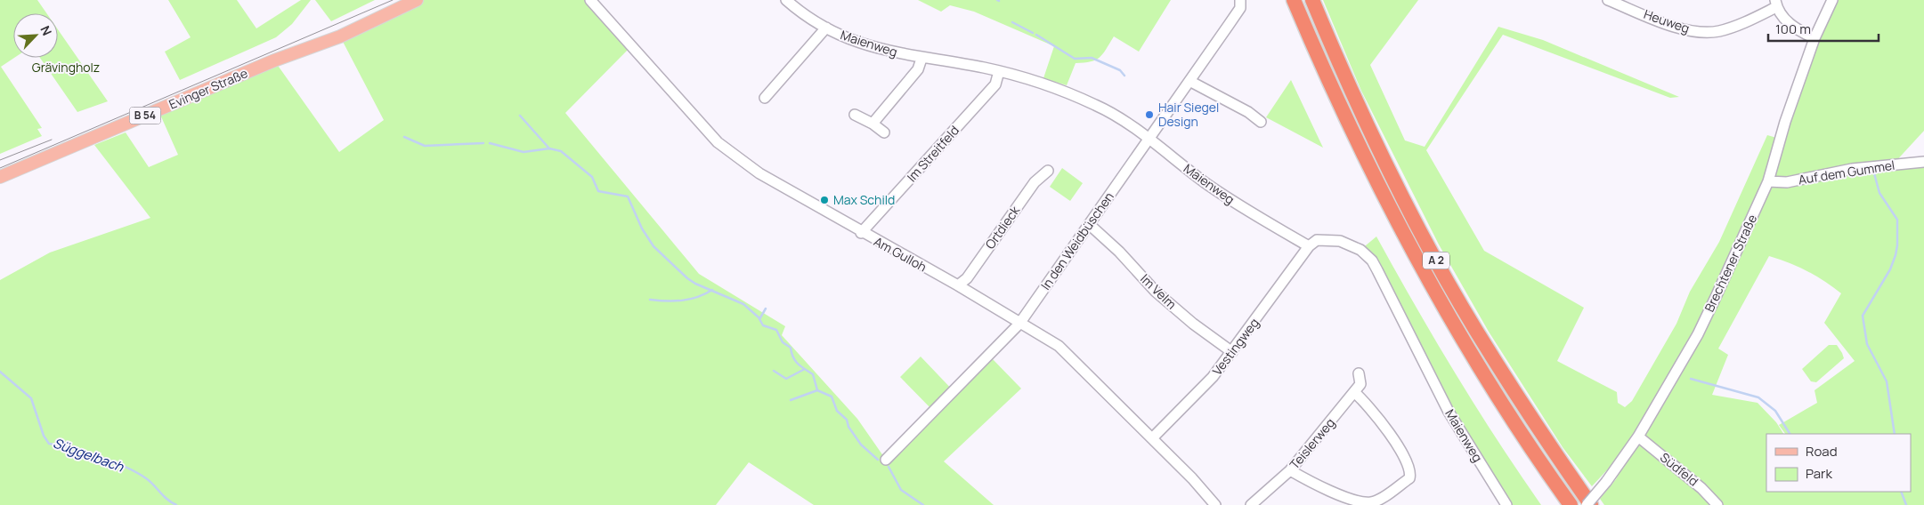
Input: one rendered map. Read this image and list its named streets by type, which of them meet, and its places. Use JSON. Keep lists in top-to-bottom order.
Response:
{
  "streets": {
    "highway": ["A 2"],
    "main road": ["Evinger Straße", "B 54"],
    "street": [
      "Heuweg",
      "Maienweg",
      "Im Streitfeld",
      "Auf dem Gummel",
      "Ortdieck",
      "In den Weidbüschen",
      "Am Gulloh",
      "Brechtener Straße",
      "Im Velm",
      "Vestingweg",
      "Teislerweg",
      "Südfeld"
    ]
  },
  "crossings": [
    ["Maienweg", "Im Streitfeld"],
    ["Maienweg", "In den Weidbüschen"],
    ["Maienweg", "Vestingweg"],
    ["Im Streitfeld", "Am Gulloh"],
    ["Auf dem Gummel", "Brechtener Straße"],
    ["Ortdieck", "Am Gulloh"],
    ["In den Weidbüschen", "Am Gulloh"],
    ["In den Weidbüschen", "Im Velm"],
    ["Am Gulloh", "Vestingweg"],
    ["Brechtener Straße", "Südfeld"],
    ["Im Velm", "Vestingweg"]
  ],
  "water": ["Süggelbach"],
  "parks": ["Grävingholz"],
  "places": ["Hair Siegel Design", "Max Schild"],
  "legend": ["Road", "Park"],
  "scale_bar": "100 m",
  "north": "top right"
}
